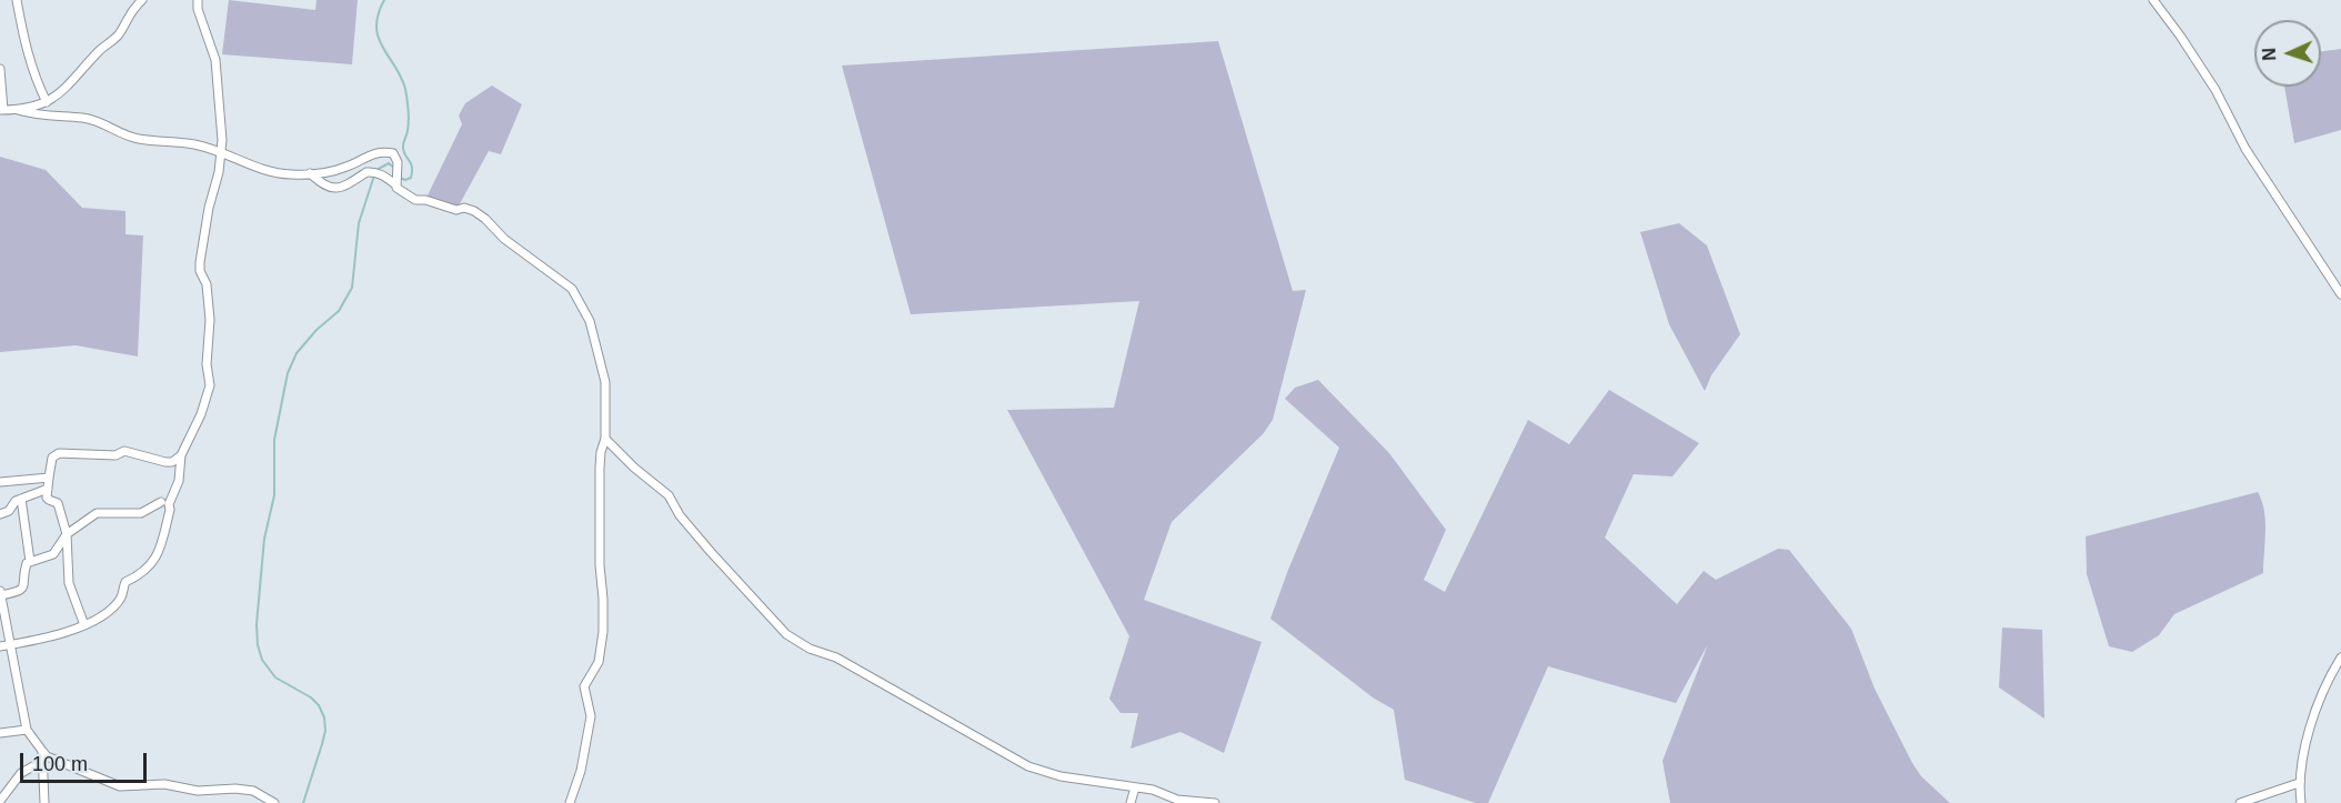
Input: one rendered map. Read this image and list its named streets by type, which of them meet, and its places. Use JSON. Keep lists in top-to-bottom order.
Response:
{
  "scale_bar": "100 m",
  "north": "left"
}
